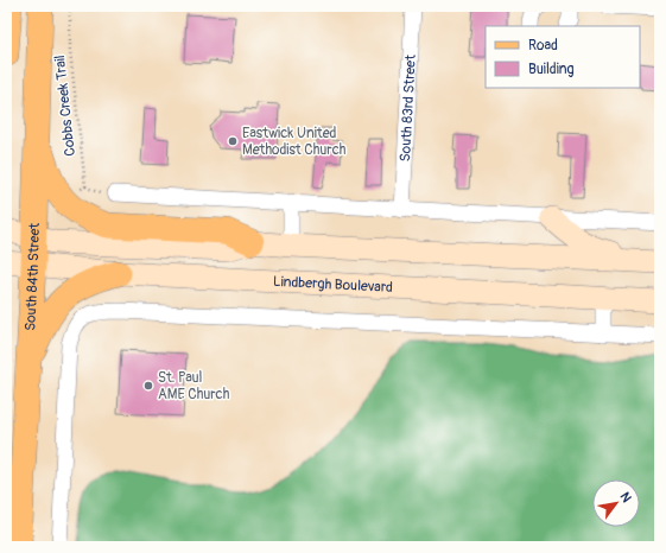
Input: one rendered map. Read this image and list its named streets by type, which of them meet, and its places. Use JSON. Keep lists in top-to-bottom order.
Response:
{
  "streets": {
    "main road": ["South 84th Street", "Lindbergh Boulevard"],
    "street": ["South 83rd Street"],
    "path": ["Cobbs Creek Trail"]
  },
  "crossings": [
    ["South 84th Street", "Lindbergh Boulevard"]
  ],
  "places": ["Eastwick United Methodist Church", "St. Paul AME Church"],
  "legend": ["Road", "Building"],
  "north": "top right"
}
